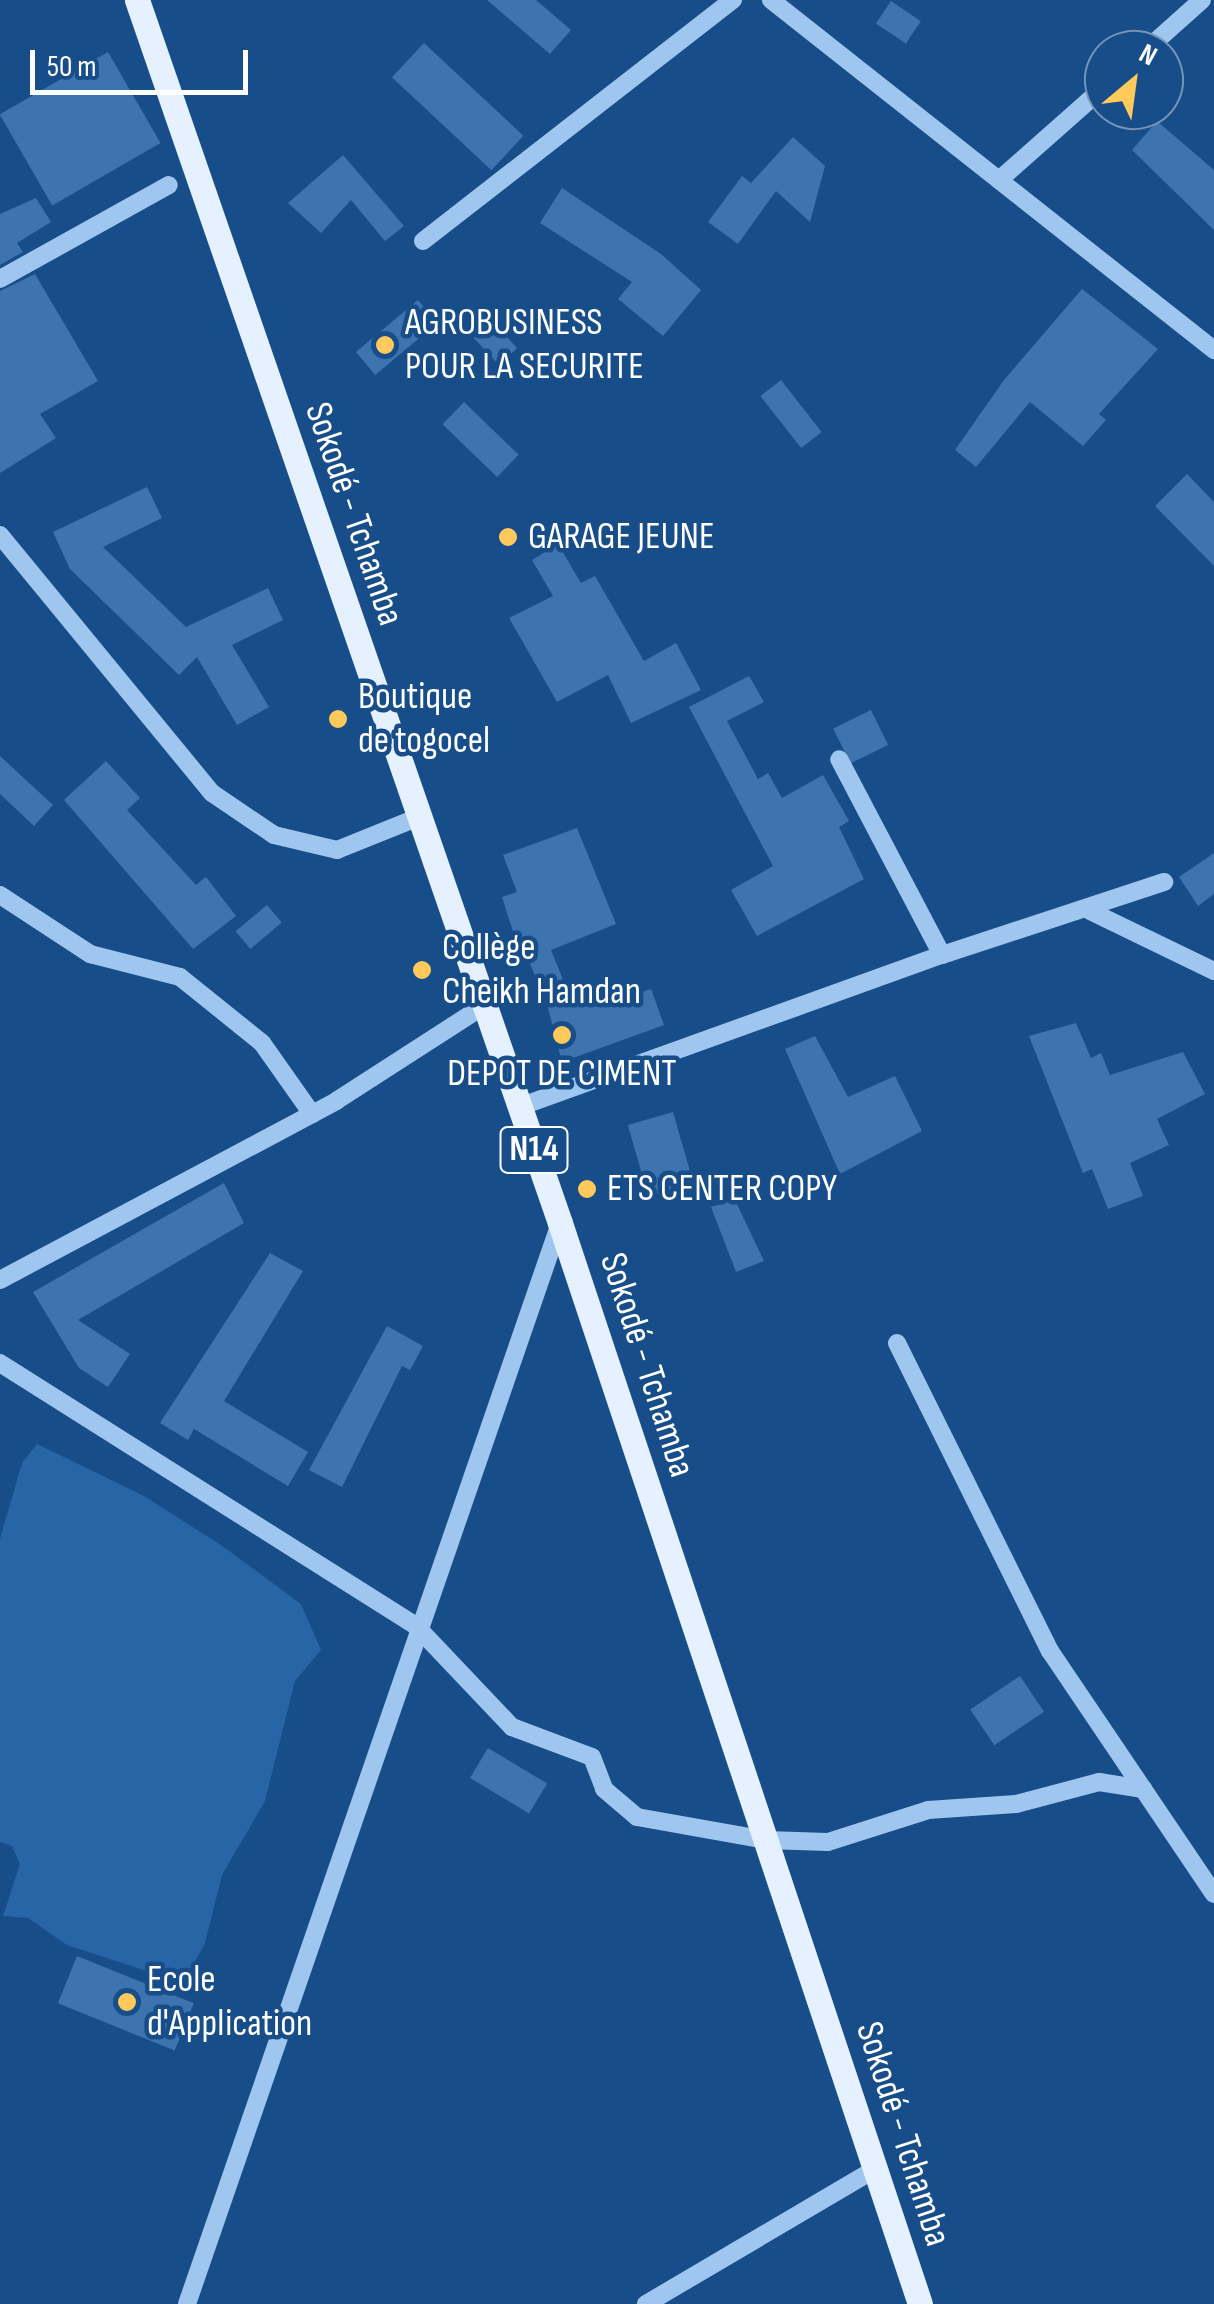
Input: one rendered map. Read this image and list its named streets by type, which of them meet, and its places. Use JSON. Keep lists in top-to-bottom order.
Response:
{
  "streets": {
    "main road": ["Sokodé - Tchamba", "N14"]
  },
  "places": [
    "AGROBUSINESS POUR LA SECURITE",
    "GARAGE JEUNE",
    "Boutique de togocel",
    "Collège Cheikh Hamdan",
    "DEPOT DE CIMENT",
    "ETS CENTER COPY",
    "Ecole d'Application"
  ],
  "scale_bar": "50 m",
  "north": "top right"
}
